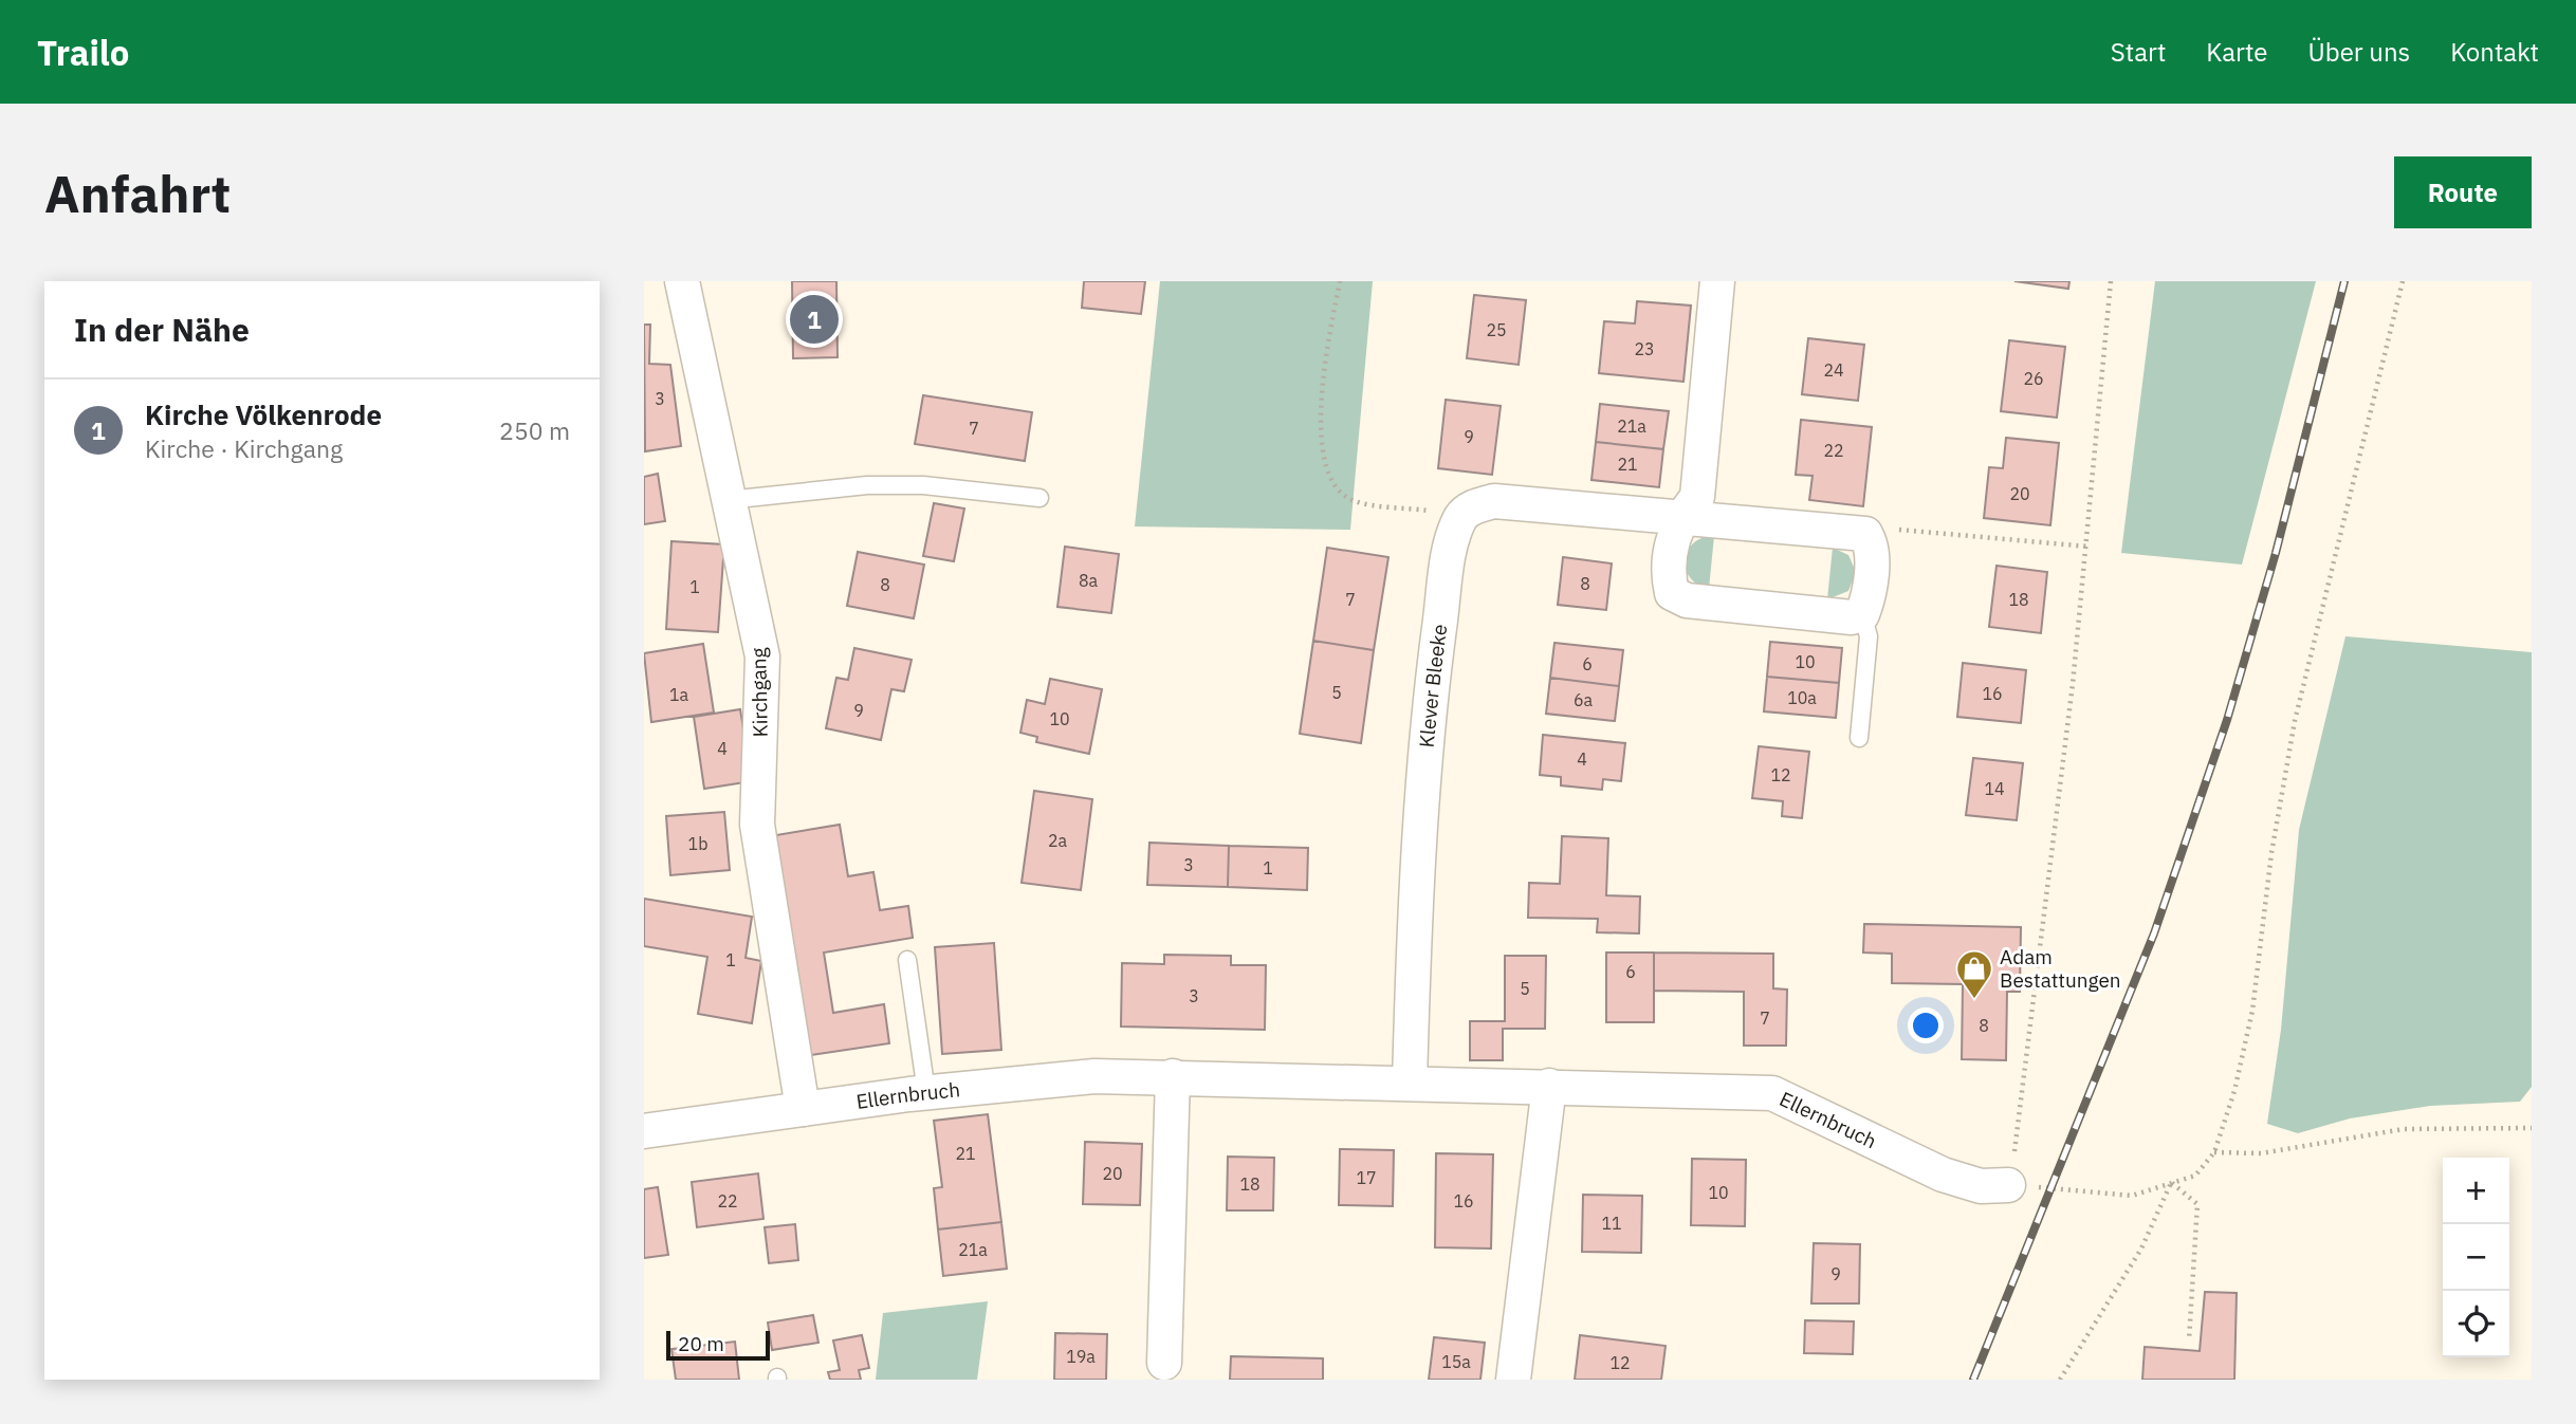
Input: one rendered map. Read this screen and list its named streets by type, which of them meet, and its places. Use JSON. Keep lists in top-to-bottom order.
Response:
{
  "streets": {
    "street": ["Klever Bleeke", "Kirchgang", "Ellernbruch"]
  },
  "crossings": [
    ["Klever Bleeke", "Ellernbruch"],
    ["Kirchgang", "Ellernbruch"]
  ],
  "places": {
    "shop": ["Adam Bestattungen"]
  },
  "house_numbers": [
    "25",
    "23",
    "24",
    "26",
    "3",
    "21a",
    "7",
    "9",
    "22",
    "21",
    "20",
    "8a",
    "8",
    "8",
    "1",
    "7",
    "18",
    "10",
    "6",
    "5",
    "16",
    "1a",
    "10a",
    "6a",
    "9",
    "10",
    "4",
    "4",
    "12",
    "14",
    "2a",
    "1b",
    "3",
    "1",
    "1",
    "6",
    "5",
    "3",
    "7",
    "8",
    "21",
    "20",
    "17",
    "18",
    "10",
    "22",
    "16",
    "11",
    "21a",
    "9",
    "19a",
    "15a",
    "12"
  ],
  "scale_bar": "20 m",
  "page": {
    "header": "Trailo",
    "nav": [
      "Start",
      "Karte",
      "Über uns",
      "Kontakt"
    ],
    "buttons": "Route",
    "title": "Anfahrt",
    "heading": "In der Nähe",
    "pins": "1",
    "list": [
      {
        "mark": "1",
        "name": "Kirche Völkenrode",
        "note": "Kirche · Kirchgang",
        "value": "250 m"
      }
    ],
    "map_buttons": ["+", "−"],
    "scale": "20 m"
  }
}
